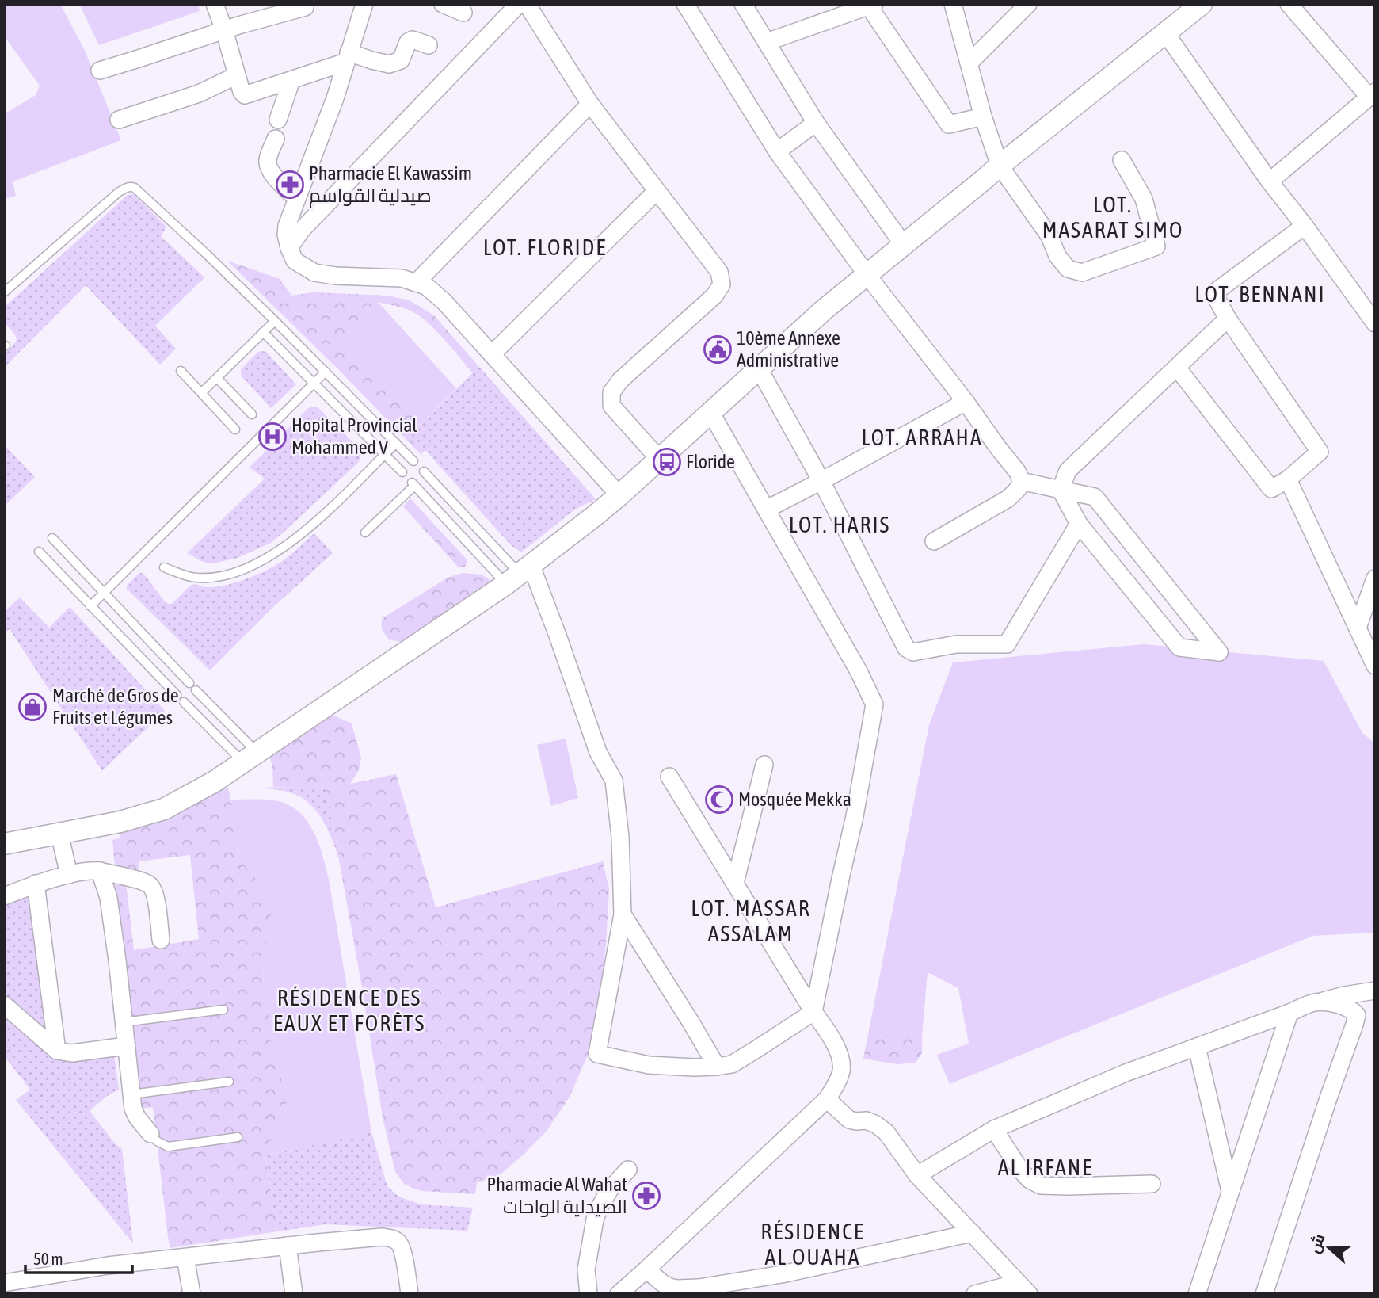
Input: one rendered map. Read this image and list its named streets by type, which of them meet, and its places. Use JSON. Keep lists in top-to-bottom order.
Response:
{
  "districts": [
    "LOT. MASARAT SIMO",
    "LOT. FLORIDE",
    "LOT. BENNANI",
    "LOT. ARRAHA",
    "LOT. HARIS",
    "LOT. MASSAR ASSALAM",
    "RÉSIDENCE DES EAUX ET FORÊTS",
    "AL IRFANE",
    "RÉSIDENCE AL OUAHA"
  ],
  "places": {
    "pharmacy": ["Pharmacie El Kawassim صيدلية القواسم", "Pharmacie Al Wahat الصيدلية الواحات"],
    "public building": ["10ème Annexe Administrative"],
    "hospital": ["Hopital Provincial Mohammed V"],
    "bus stop": ["Floride"],
    "shop": ["Marché de Gros de Fruits et Légumes"],
    "mosque": ["Mosquée Mekka"]
  },
  "scale_bar": "50 m",
  "north": "left"
}
